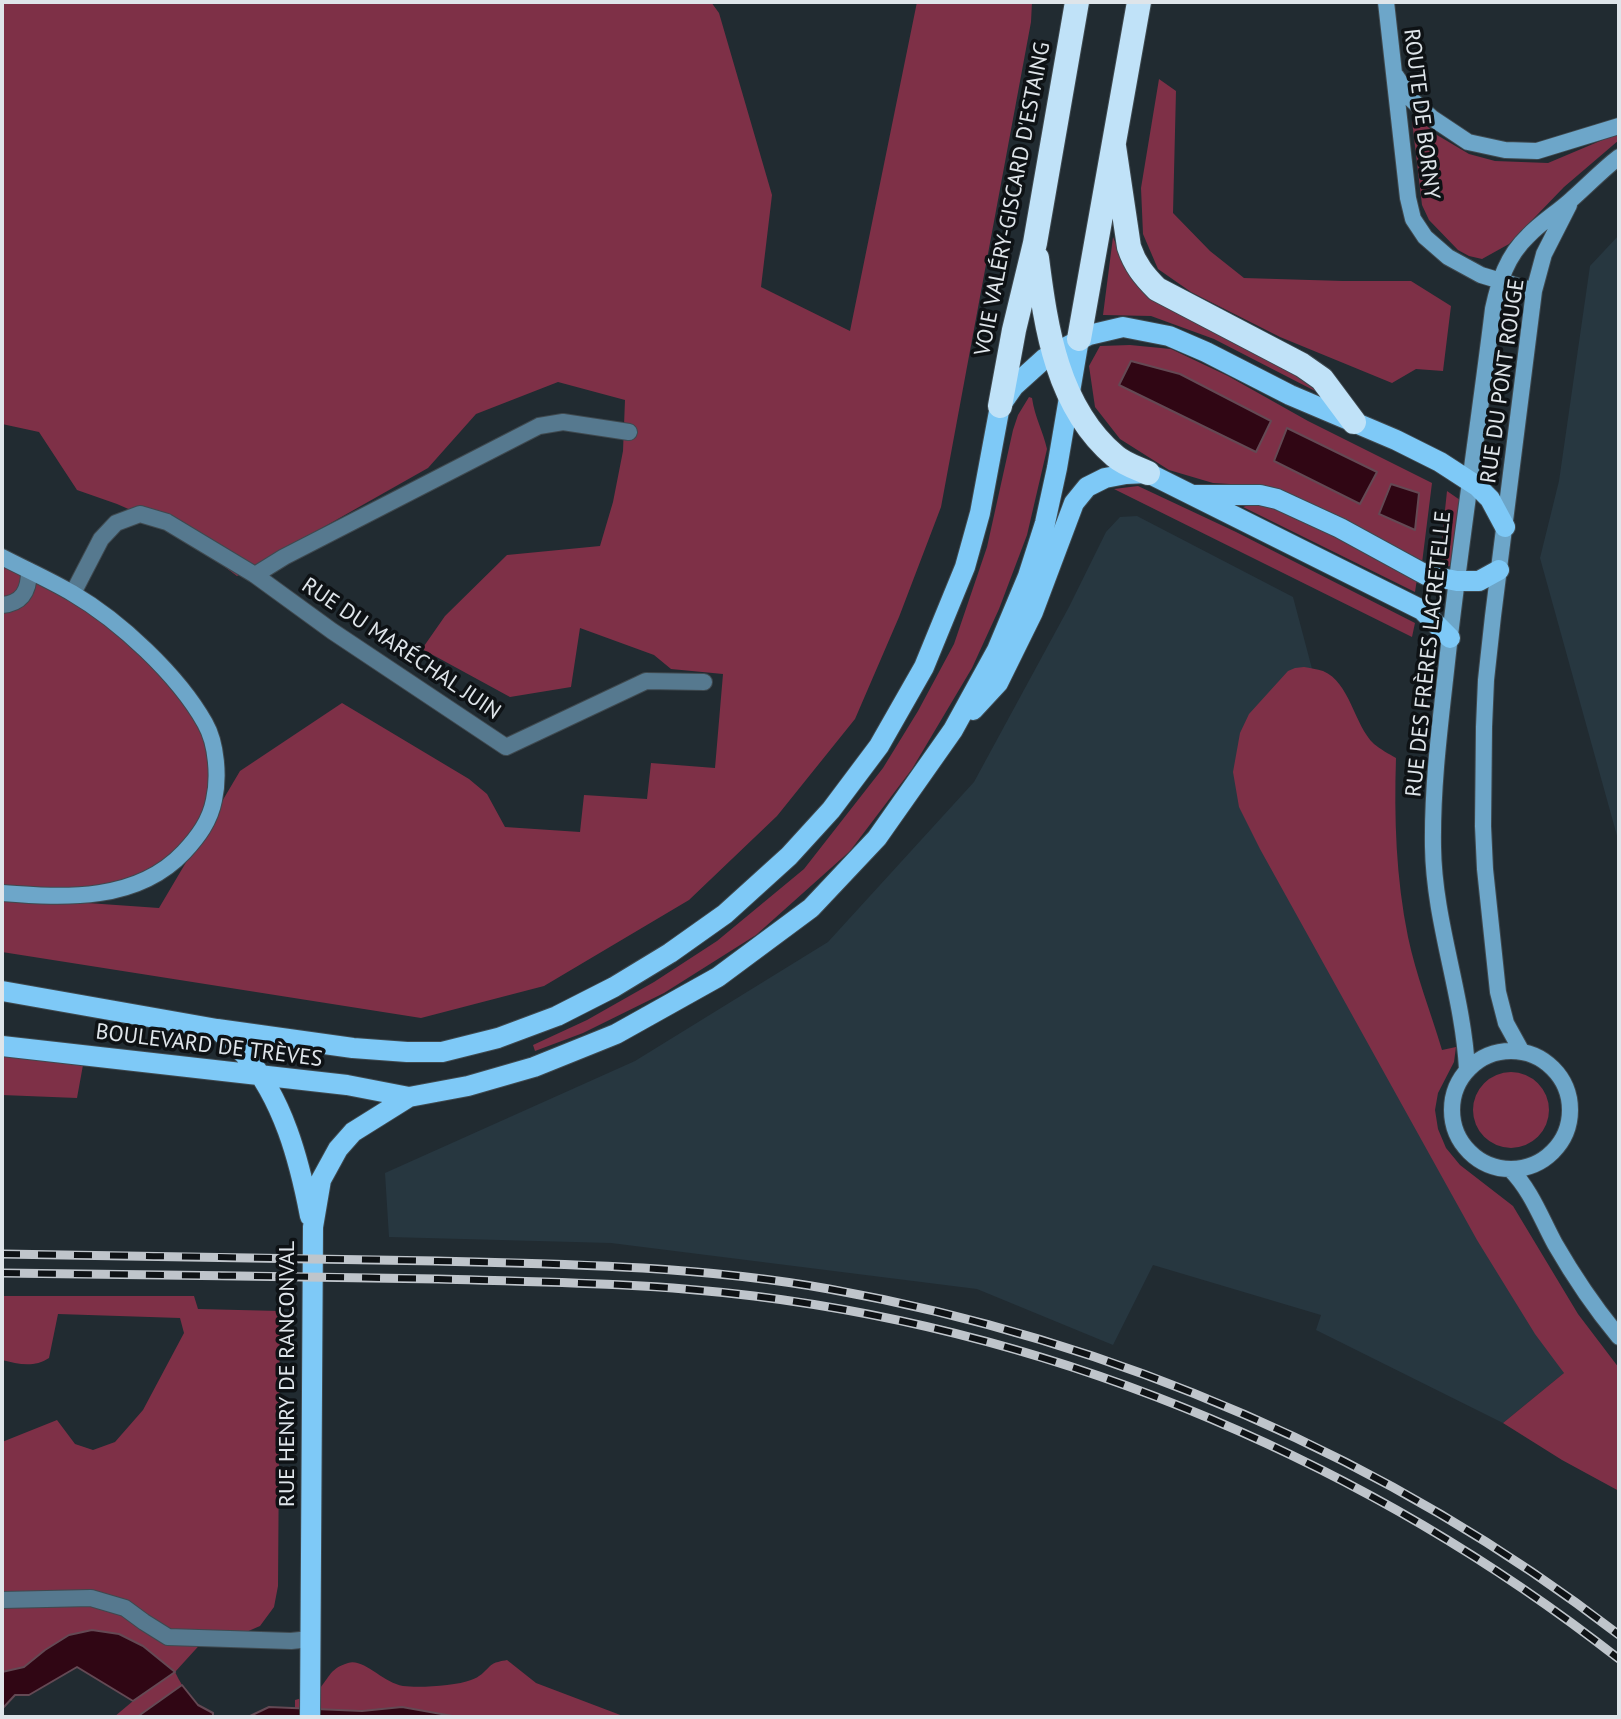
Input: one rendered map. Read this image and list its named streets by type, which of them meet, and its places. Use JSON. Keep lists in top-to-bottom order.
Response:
{
  "streets": {
    "highway": ["VOIE VALÉRY-GISCARD D'ESTAING"],
    "main road": [
      "ROUTE DE BORNY",
      "RUE DU PONT ROUGE",
      "RUE DES FRÈRES LACRETELLE",
      "BOULEVARD DE TRÈVES",
      "RUE HENRY DE RANCONVAL"
    ],
    "street": ["RUE DU MARÉCHAL JUIN"]
  },
  "crossings": [
    ["ROUTE DE BORNY", "RUE DU PONT ROUGE"],
    ["VOIE VALÉRY-GISCARD D'ESTAING", "BOULEVARD DE TRÈVES"],
    ["RUE DU PONT ROUGE", "RUE DES FRÈRES LACRETELLE"],
    ["BOULEVARD DE TRÈVES", "RUE HENRY DE RANCONVAL"]
  ]
}
